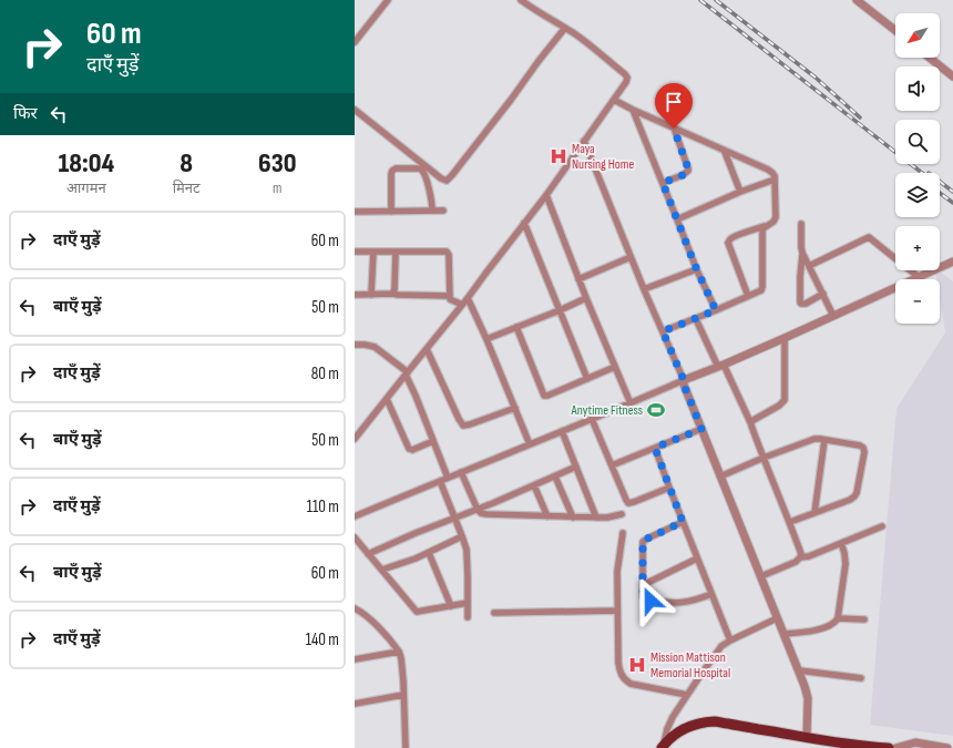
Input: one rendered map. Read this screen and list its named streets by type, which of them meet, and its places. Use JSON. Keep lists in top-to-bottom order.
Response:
{
  "places": {
    "hospital": ["Maya Nursing Home", "Mission Mattison Memorial Hospital"],
    "sports": ["Anytime Fitness"]
  },
  "north": "bottom left",
  "page": {
    "turn": ["60 m", "दाएँ मुड़ें"],
    "map_buttons": ["+", "−"],
    "then": "फिर",
    "eta": [
      "18:04",
      "आगमन",
      "8",
      "मिनट",
      "630",
      "m"
    ],
    "list": [
      {
        "name": "दाएँ मुड़ें",
        "value": "60 m"
      },
      {
        "name": "बाएँ मुड़ें",
        "value": "50 m"
      },
      {
        "name": "दाएँ मुड़ें",
        "value": "80 m"
      },
      {
        "name": "बाएँ मुड़ें",
        "value": "50 m"
      },
      {
        "name": "दाएँ मुड़ें",
        "value": "110 m"
      },
      {
        "name": "बाएँ मुड़ें",
        "value": "60 m"
      },
      {
        "name": "दाएँ मुड़ें",
        "value": "140 m"
      }
    ]
  }
}
